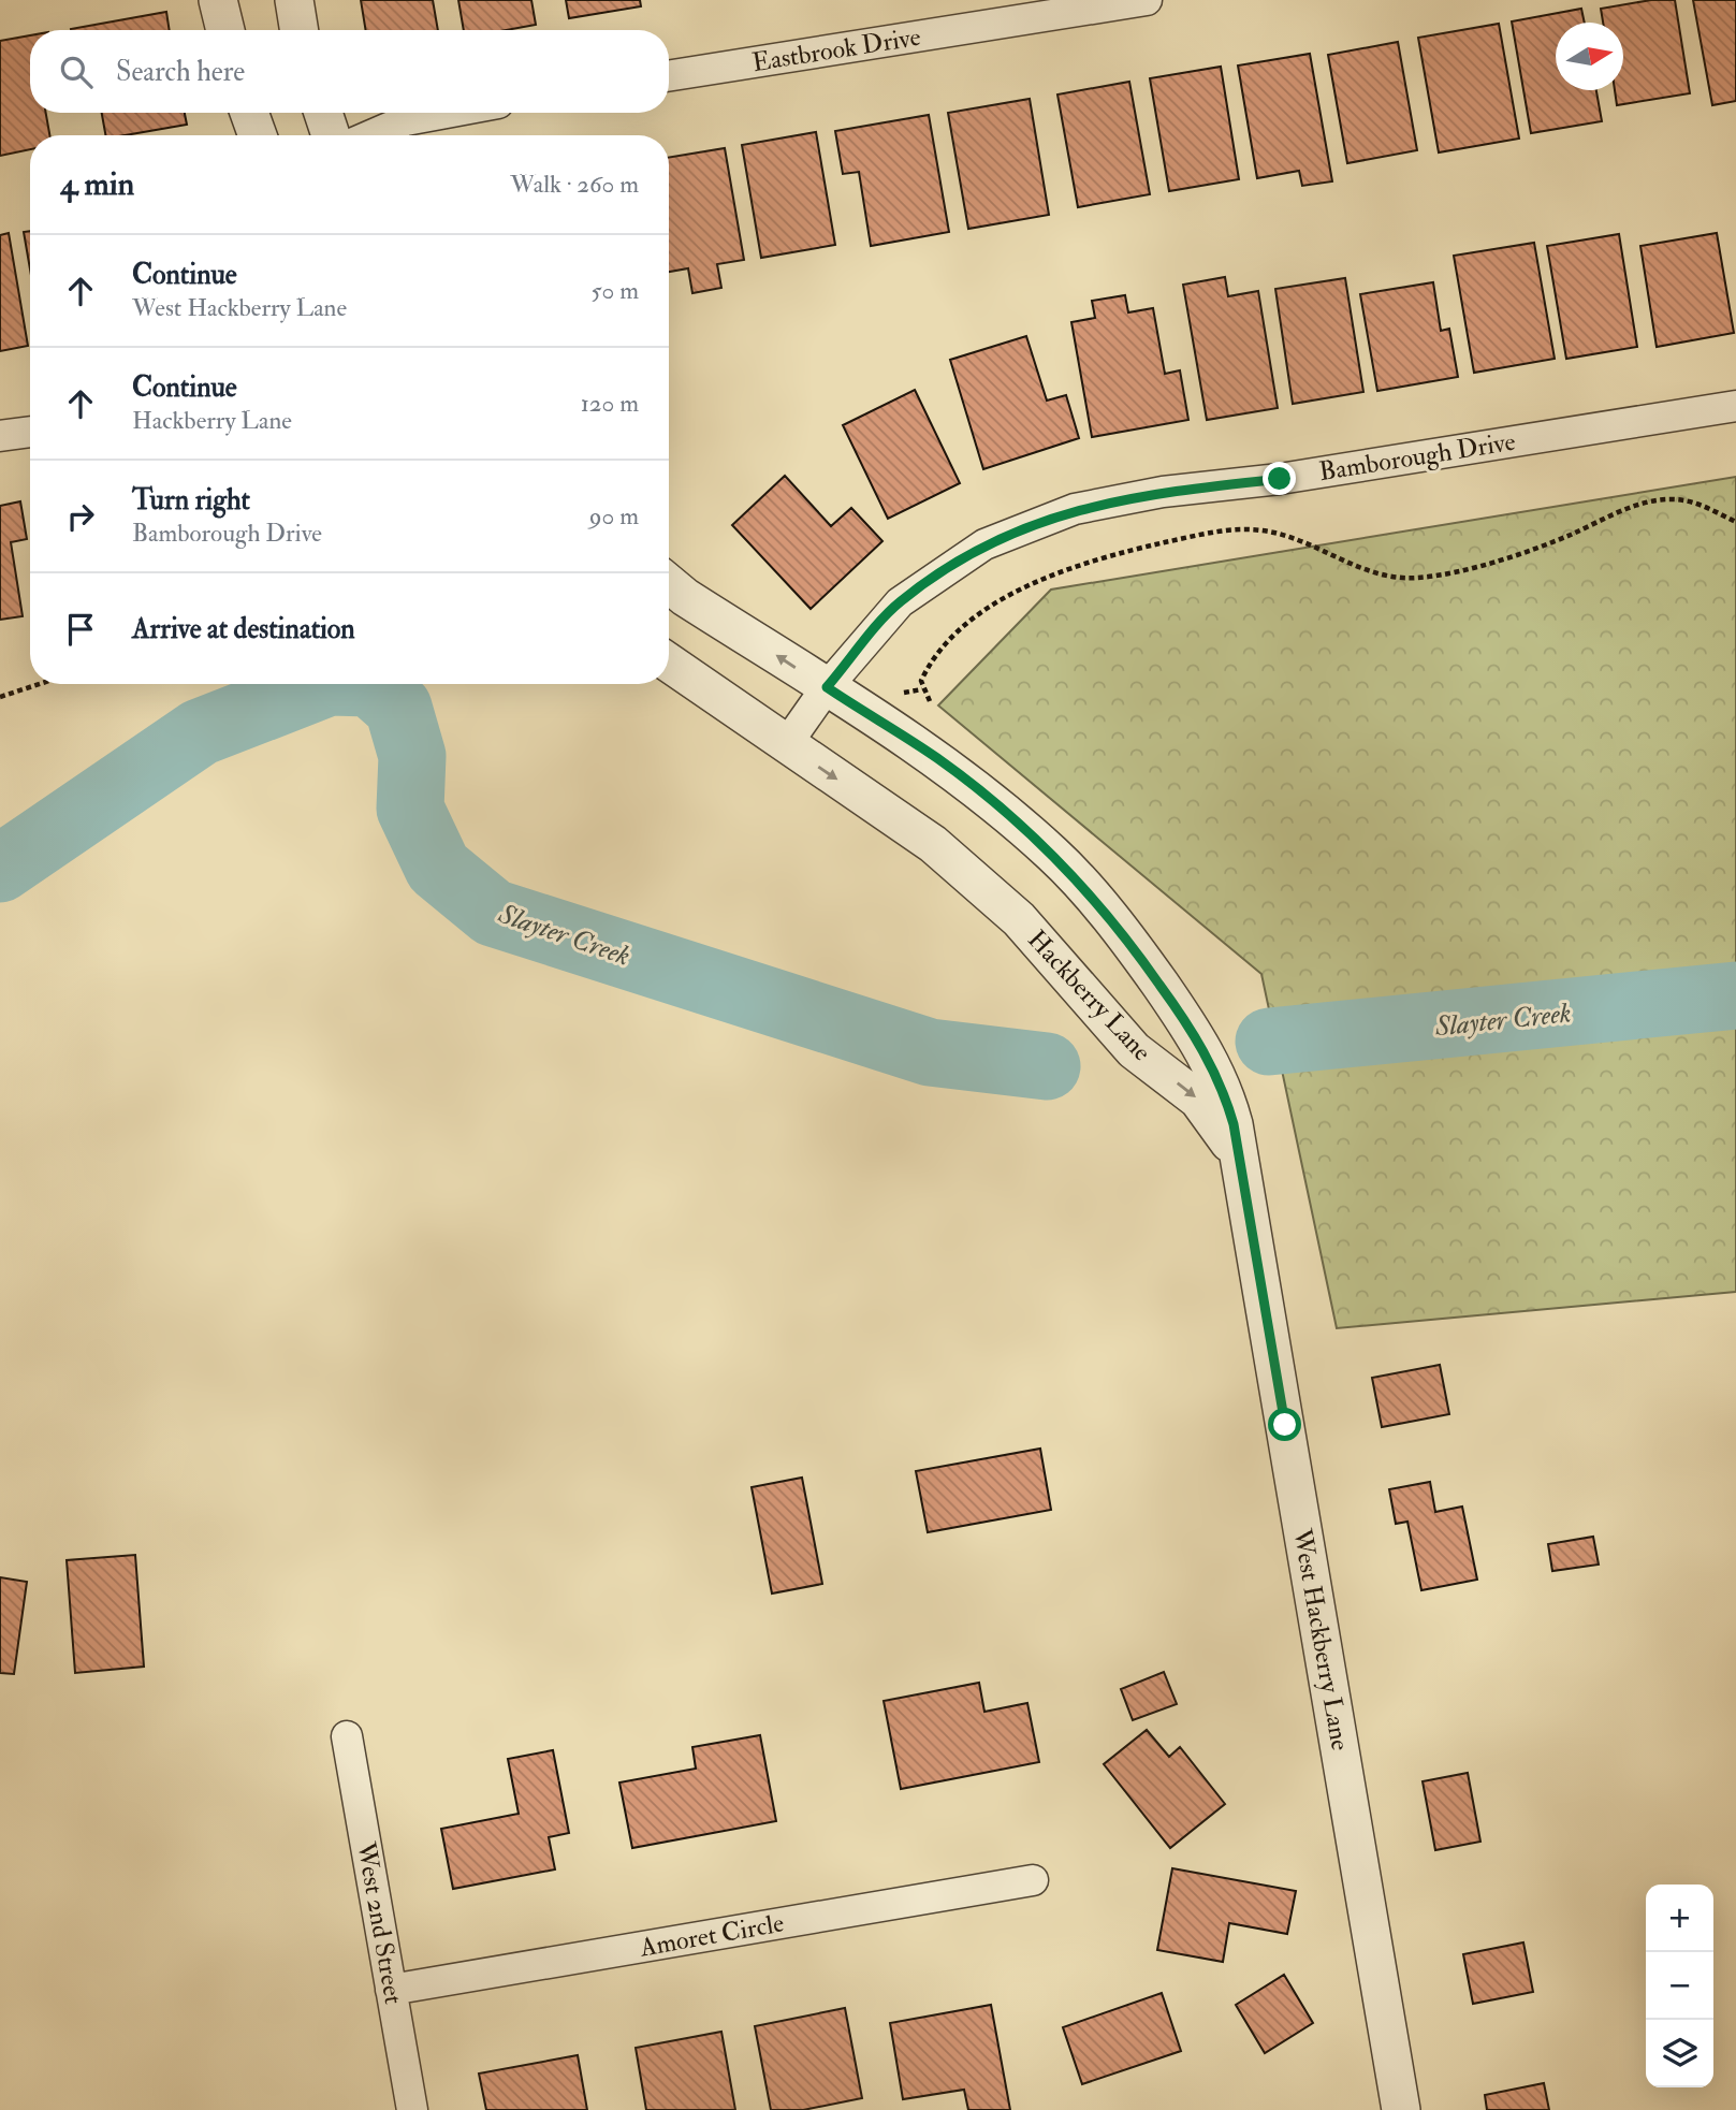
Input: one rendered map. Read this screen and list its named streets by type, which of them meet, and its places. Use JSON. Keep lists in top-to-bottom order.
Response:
{
  "streets": {
    "street": [
      "Eastbrook Drive",
      "Bamborough Drive",
      "Hackberry Lane",
      "West Hackberry Lane",
      "West 2nd Street",
      "Amoret Circle"
    ]
  },
  "crossings": [
    ["Bamborough Drive", "Hackberry Lane"],
    ["Hackberry Lane", "West Hackberry Lane"],
    ["West 2nd Street", "Amoret Circle"]
  ],
  "water": ["Slayter Creek"],
  "north": "right",
  "page": {
    "search": "Search here",
    "heading": ["4 min", "Walk · 260 m"],
    "list": [
      ["Continue", "West Hackberry Lane", "50 m"],
      ["Continue", "Hackberry Lane", "120 m"],
      ["Turn right", "Bamborough Drive", "90 m"],
      "Arrive at destination"
    ],
    "map_buttons": ["+", "−"]
  }
}
